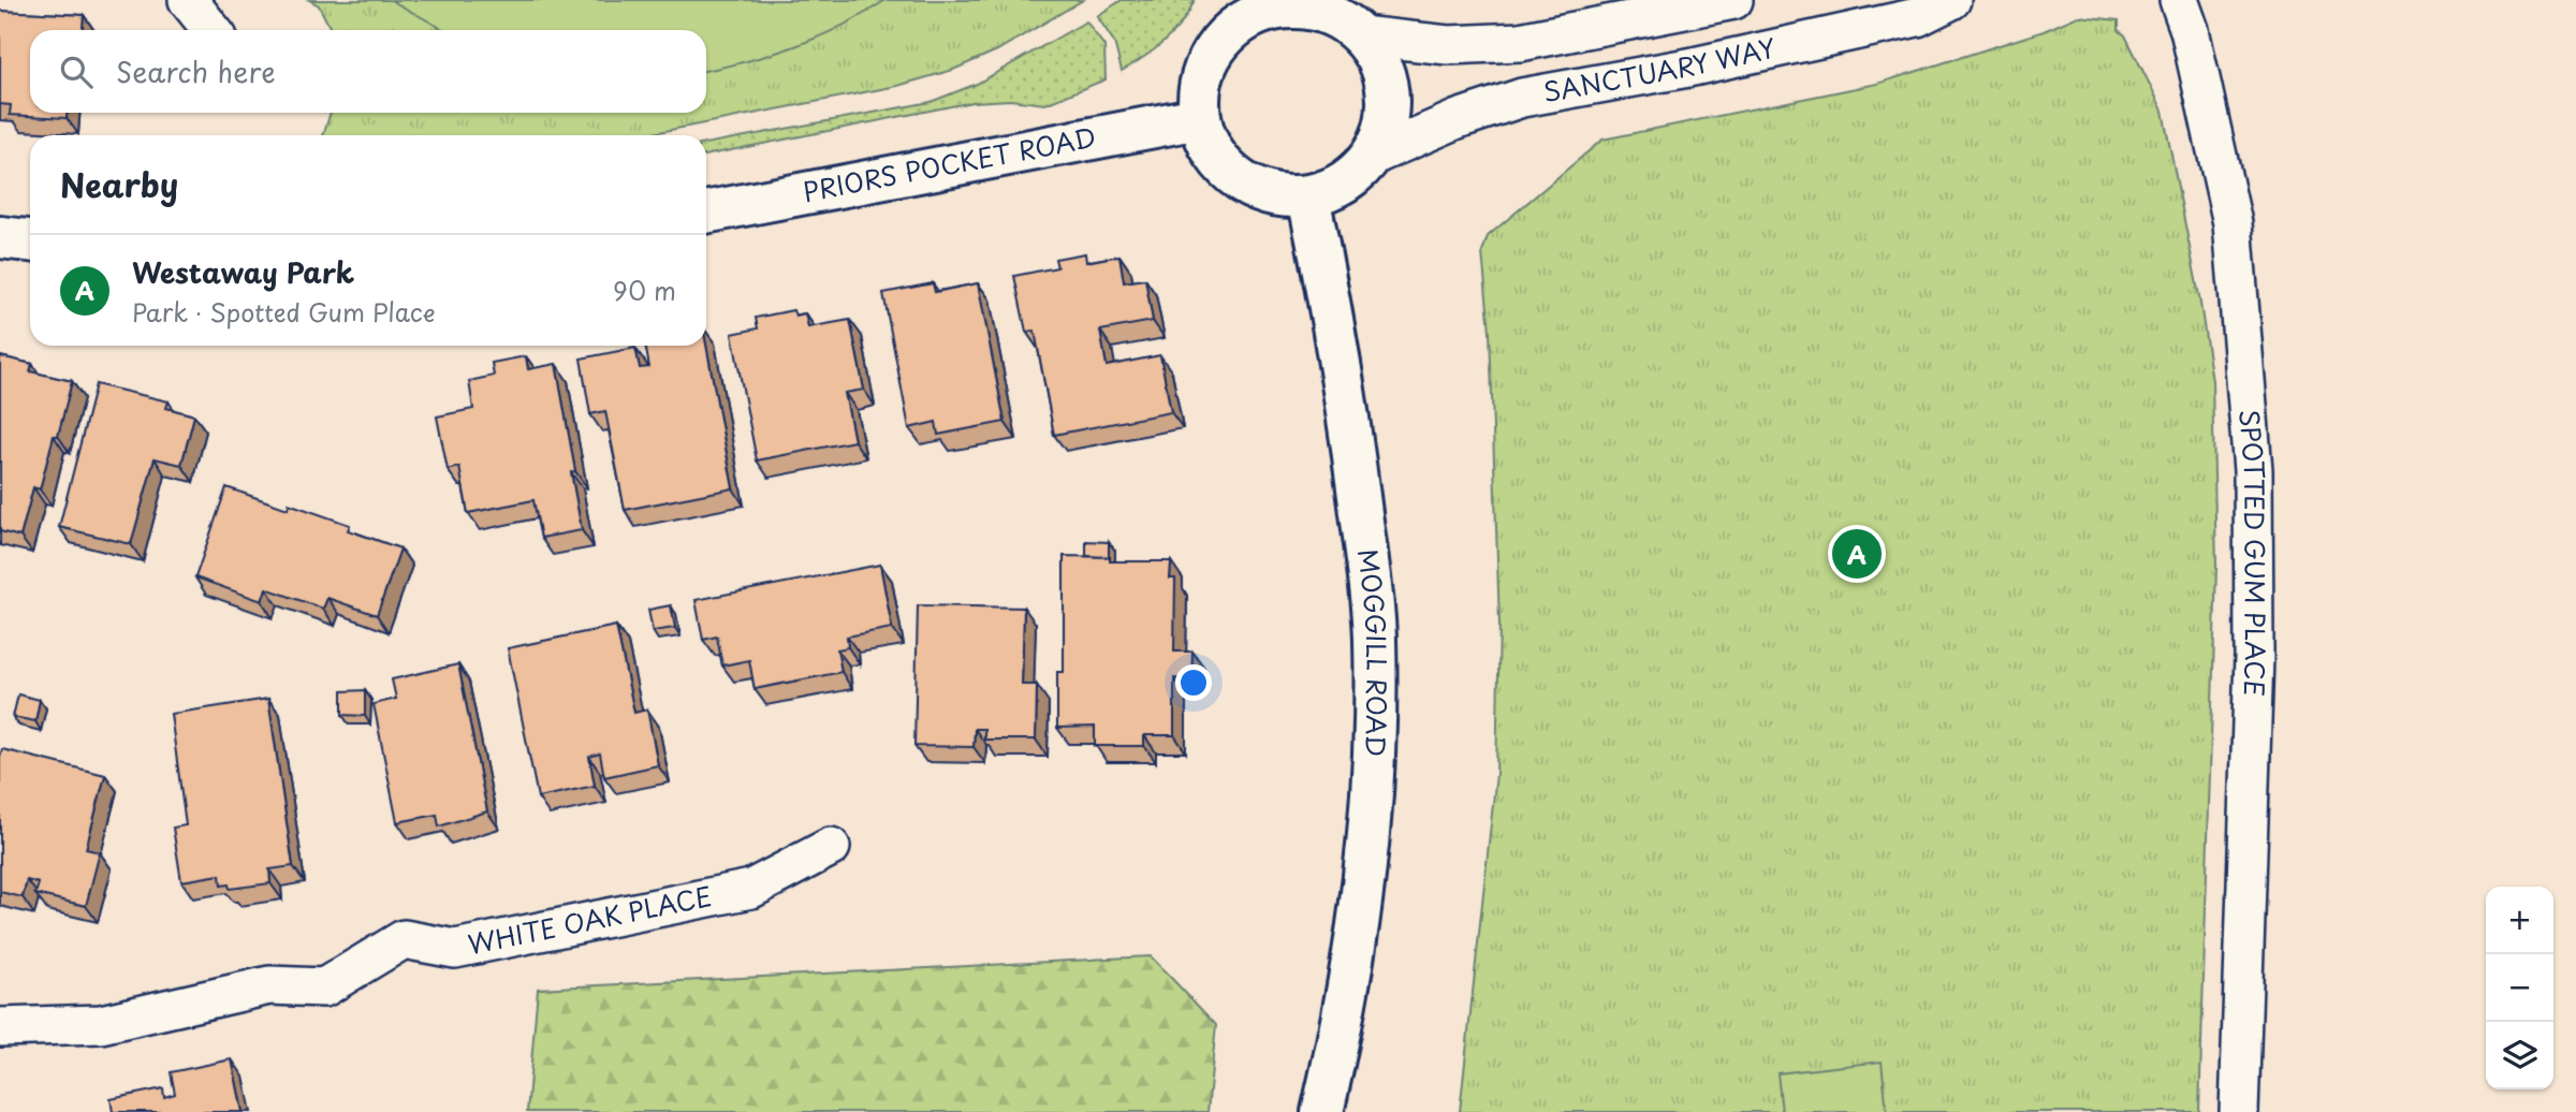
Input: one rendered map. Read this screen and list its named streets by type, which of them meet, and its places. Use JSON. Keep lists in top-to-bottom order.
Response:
{
  "streets": {
    "main road": ["PRIORS POCKET ROAD", "MOGGILL ROAD"],
    "street": ["SANCTUARY WAY", "SPOTTED GUM PLACE", "WHITE OAK PLACE"]
  },
  "crossings": [
    ["SANCTUARY WAY", "PRIORS POCKET ROAD"],
    ["SANCTUARY WAY", "MOGGILL ROAD"],
    ["PRIORS POCKET ROAD", "MOGGILL ROAD"]
  ],
  "page": {
    "search": "Search here",
    "heading": "Nearby",
    "list": [
      {
        "mark": "A",
        "name": "Westaway Park",
        "note": "Park · Spotted Gum Place",
        "value": "90 m"
      }
    ],
    "pins": "A",
    "map_buttons": ["+", "−"]
  }
}
